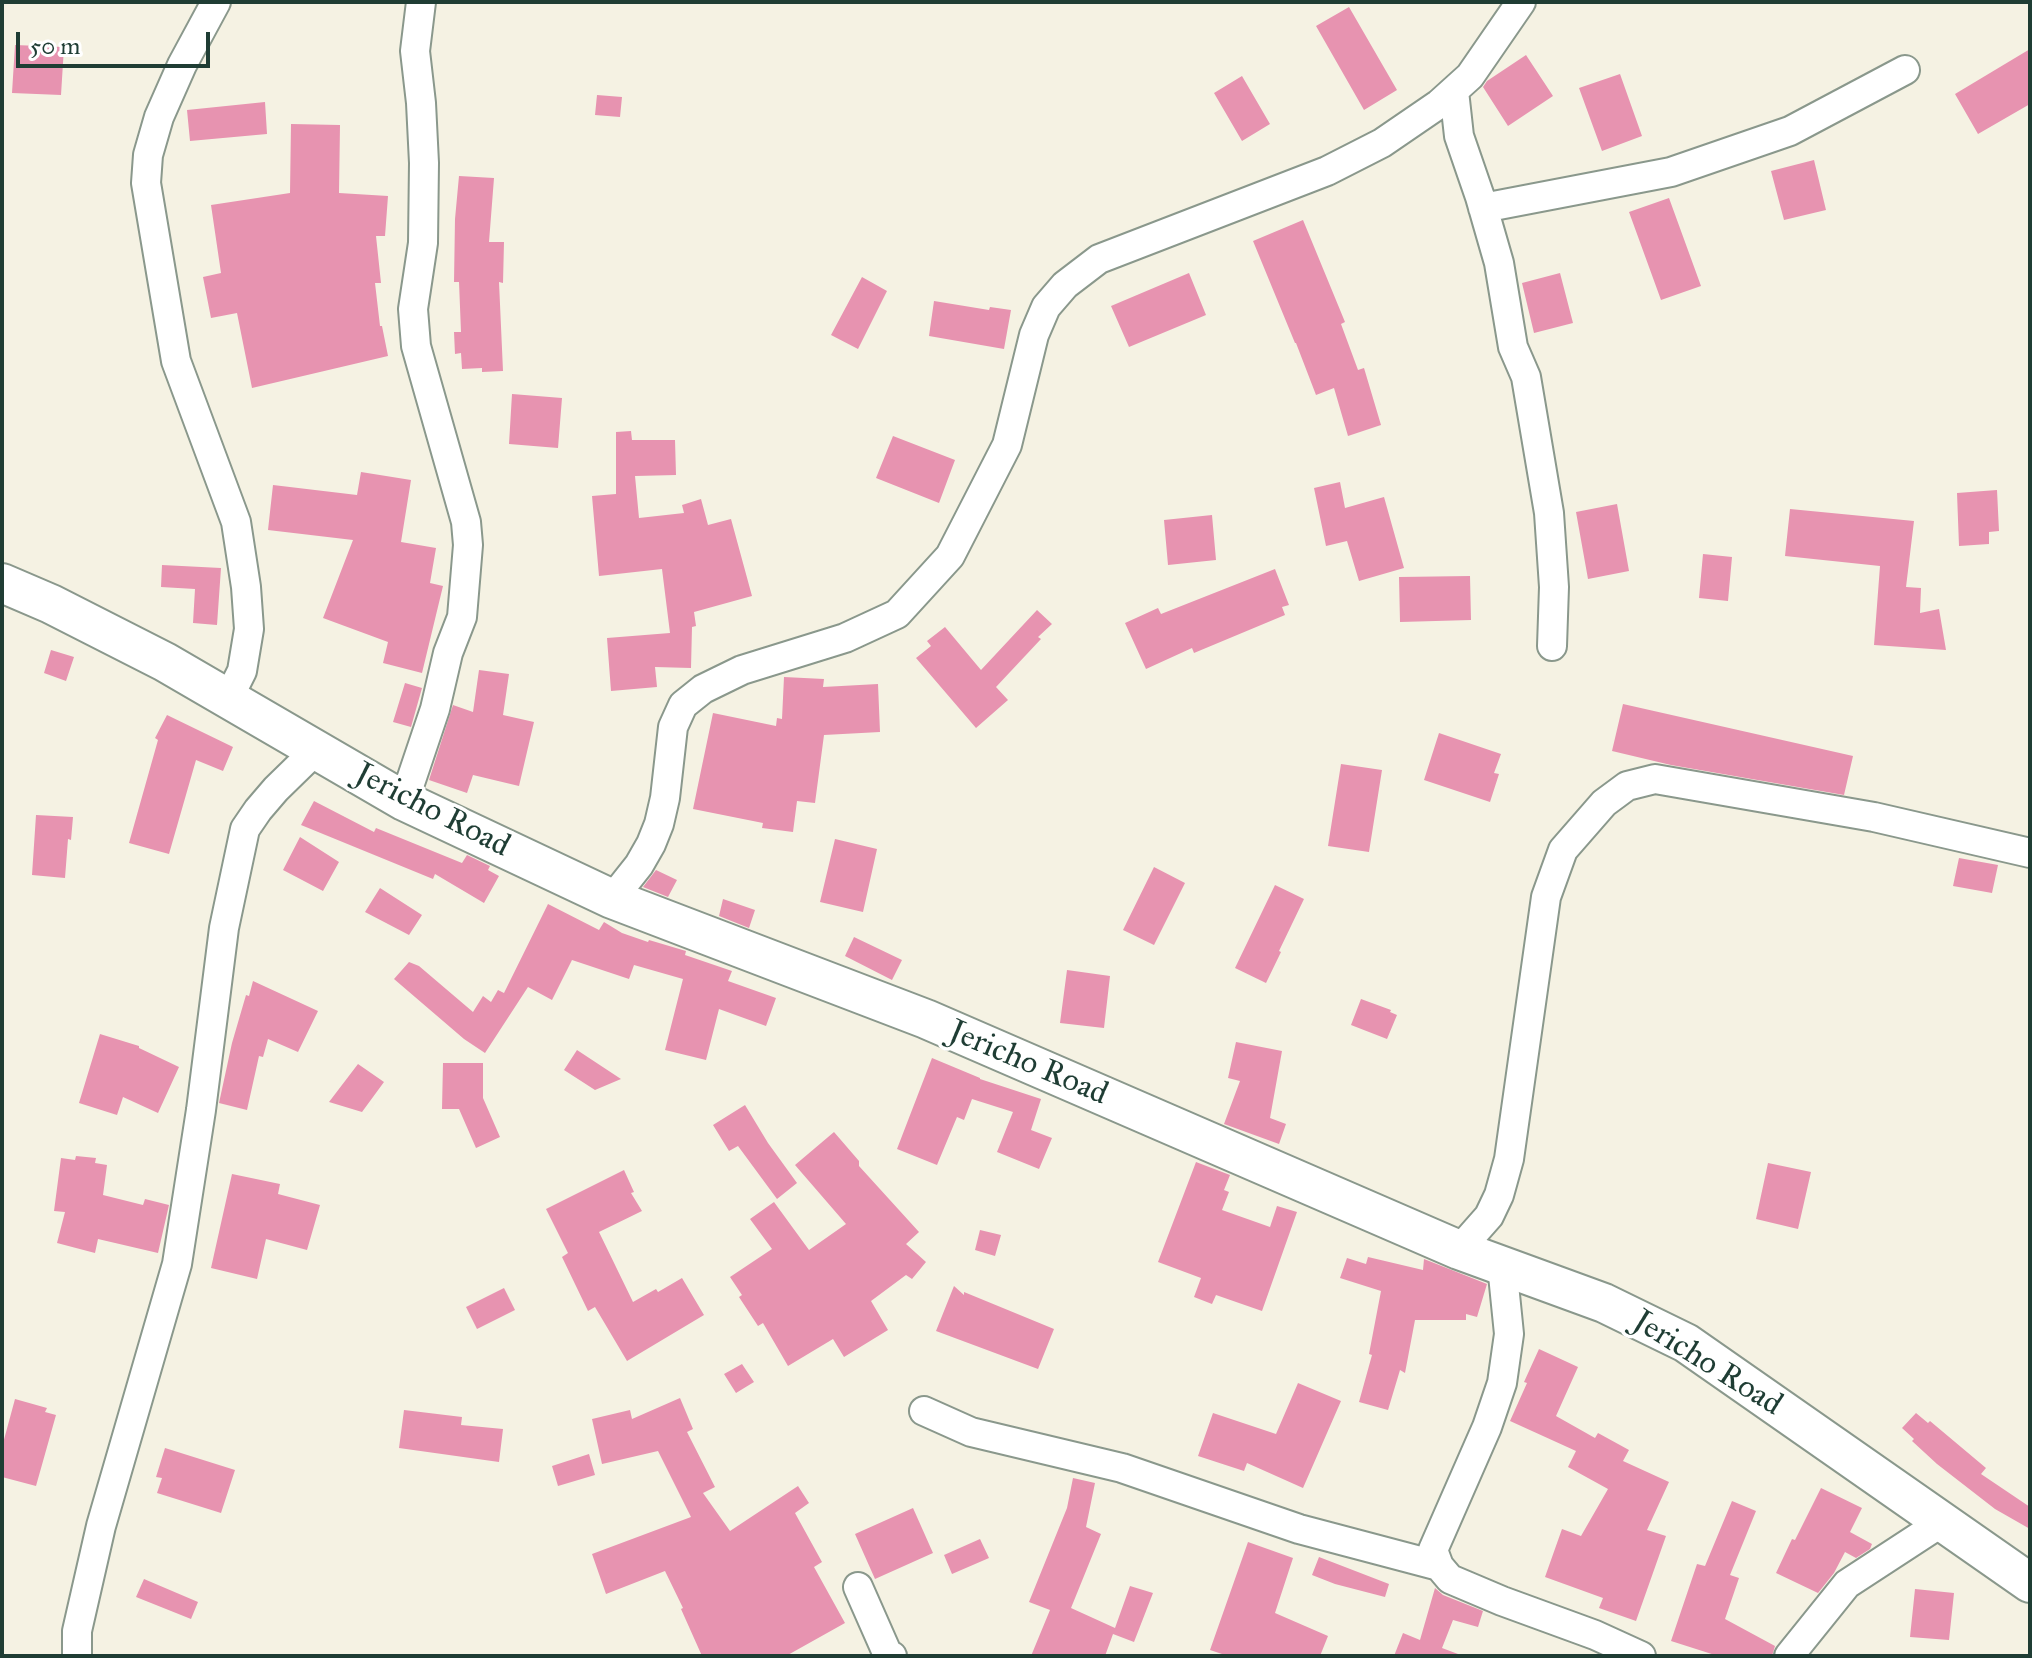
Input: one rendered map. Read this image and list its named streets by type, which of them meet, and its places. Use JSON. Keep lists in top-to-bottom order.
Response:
{
  "streets": {
    "street": ["Jericho Road"]
  },
  "scale_bar": "50 m"
}
